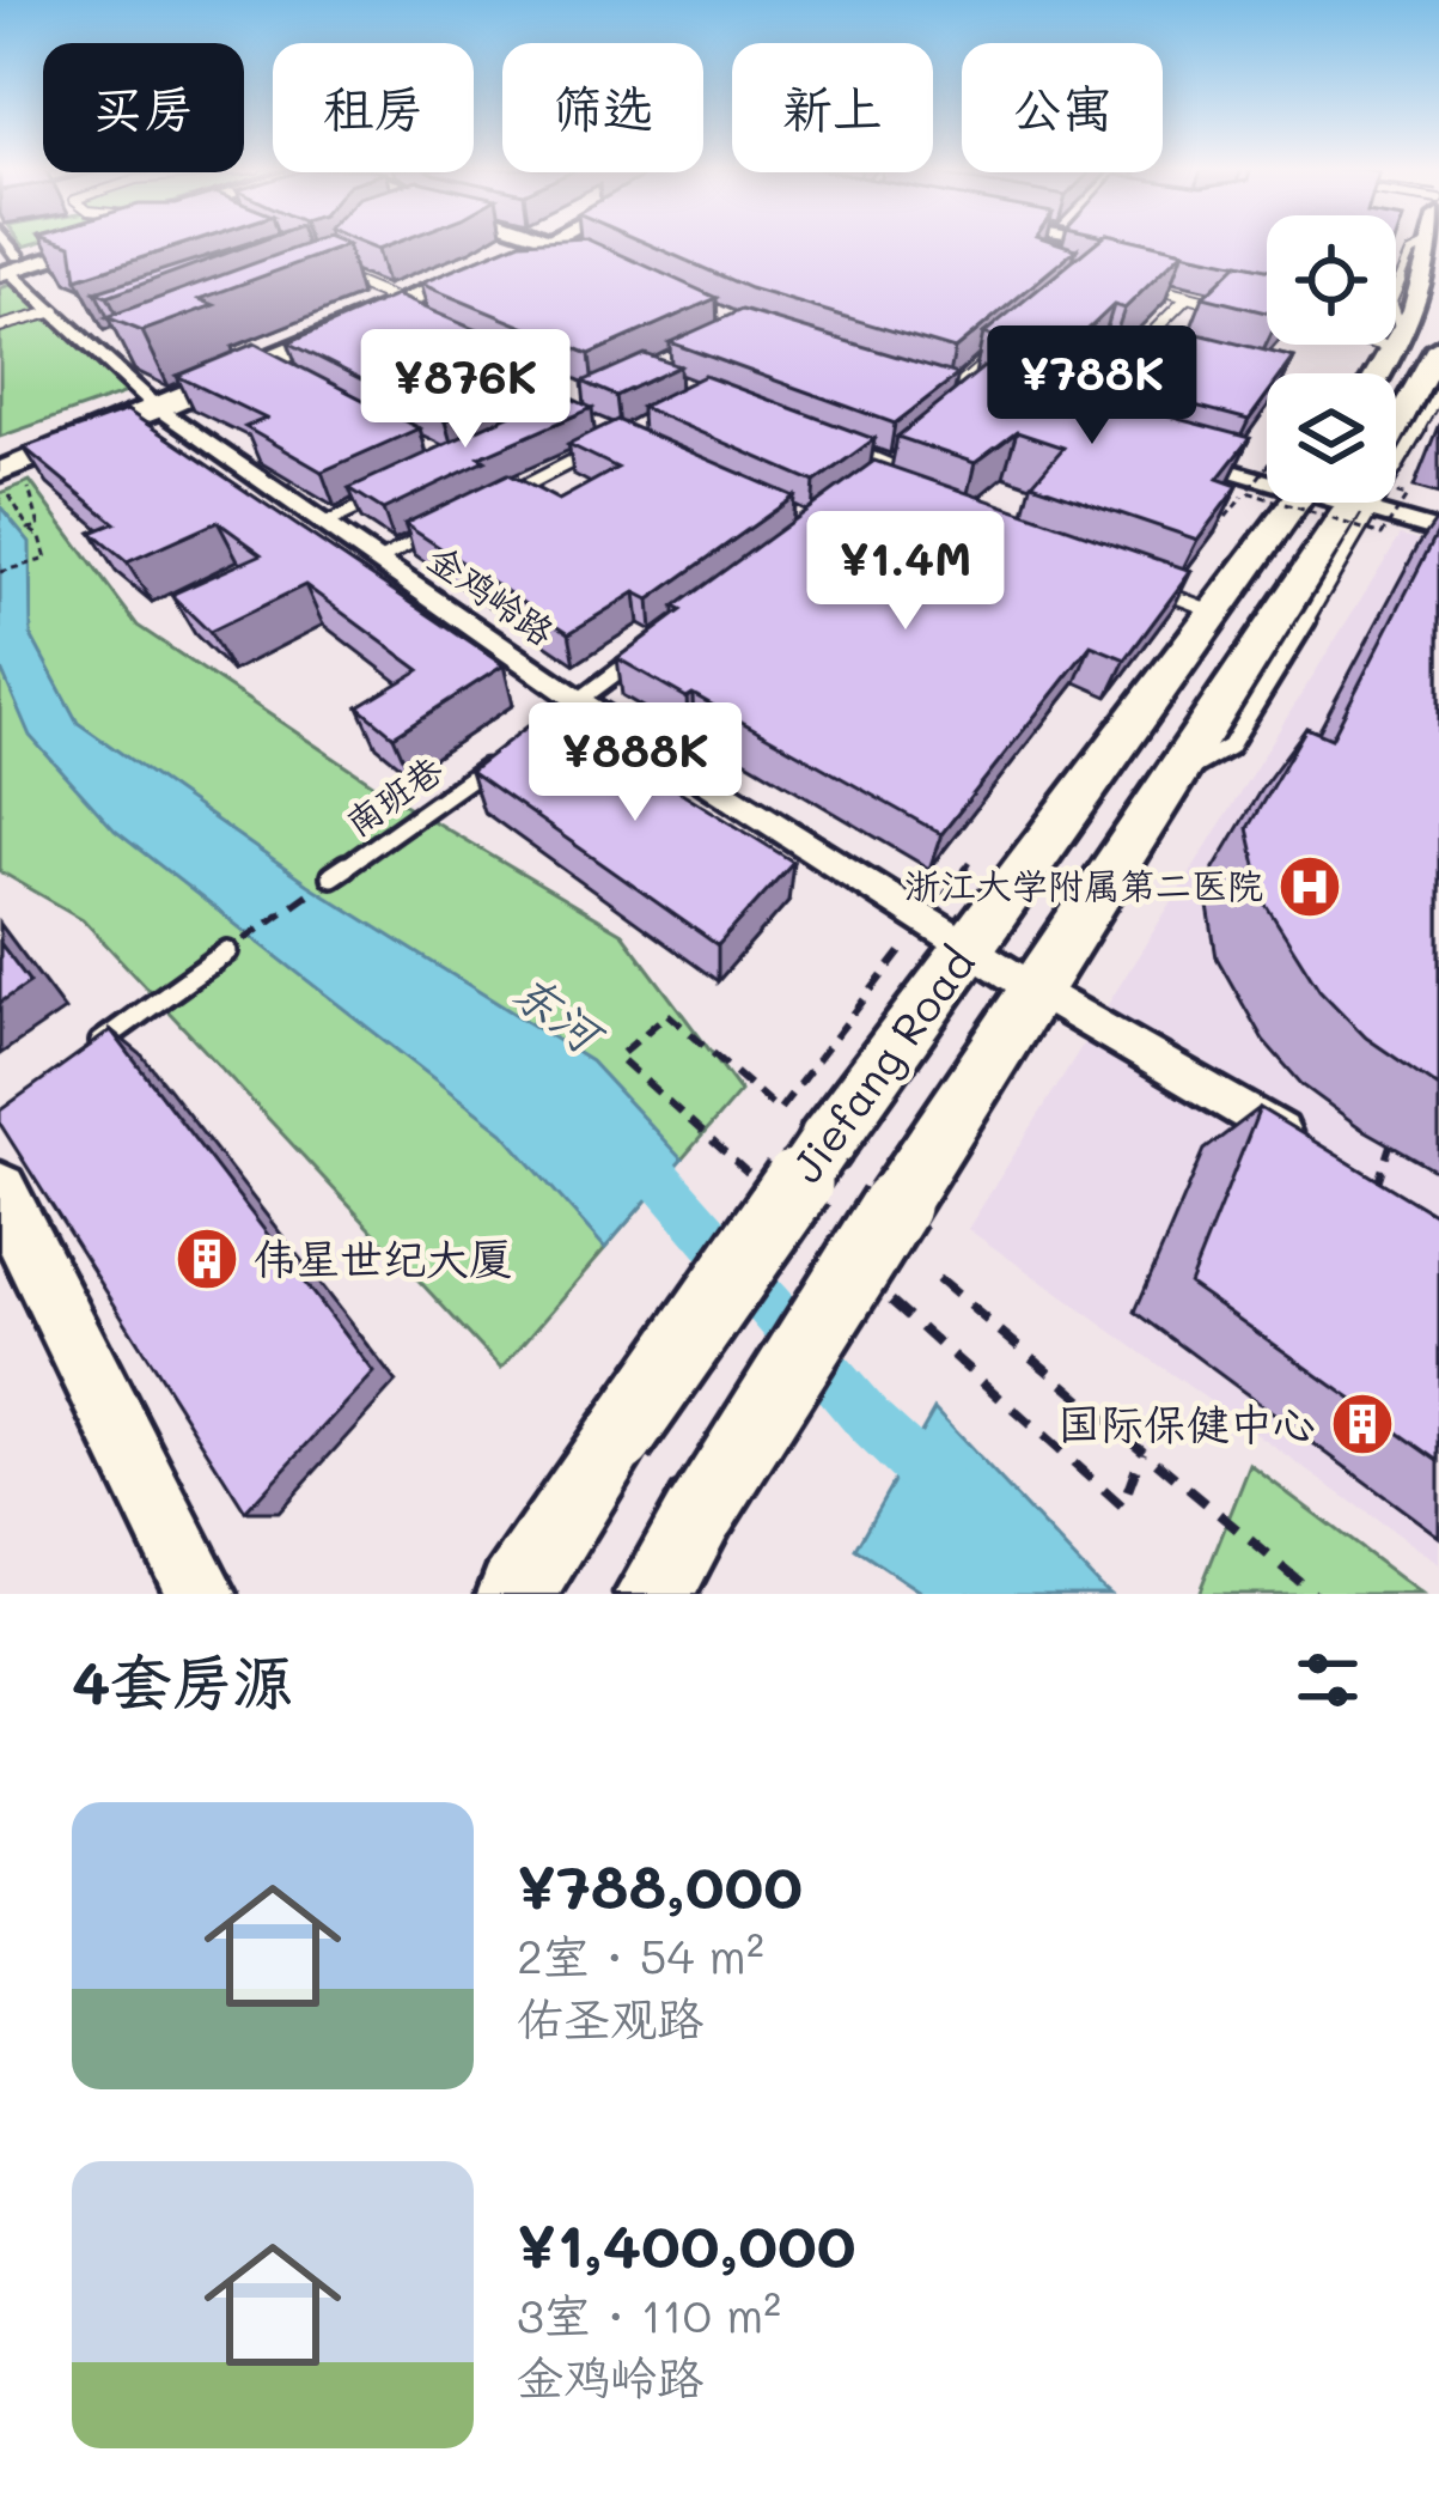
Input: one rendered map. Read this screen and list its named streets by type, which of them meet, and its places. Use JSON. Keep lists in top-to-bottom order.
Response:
{
  "streets": {
    "main road": ["Jiefang Road"],
    "street": ["金鸡岭路"],
    "lane": ["南班巷"]
  },
  "crossings": [
    ["金鸡岭路", "Jiefang Road"]
  ],
  "water": ["东河"],
  "places": {
    "hospital": ["浙江大学附属第二医院"],
    "building": ["伟星世纪大厦", "国际保健中心"]
  },
  "page": {
    "chip": [
      "买房",
      "租房",
      "筛选",
      "新上",
      "公寓"
    ],
    "price": [
      "¥788K",
      "¥876K",
      "¥1.4M",
      "¥888K"
    ],
    "heading": "4套房源",
    "list": [
      {
        "name": "¥788,000",
        "note": "2室 · 54 m² · 佑圣观路"
      },
      {
        "name": "¥1,400,000",
        "note": "3室 · 110 m² · 金鸡岭路"
      }
    ]
  }
}
